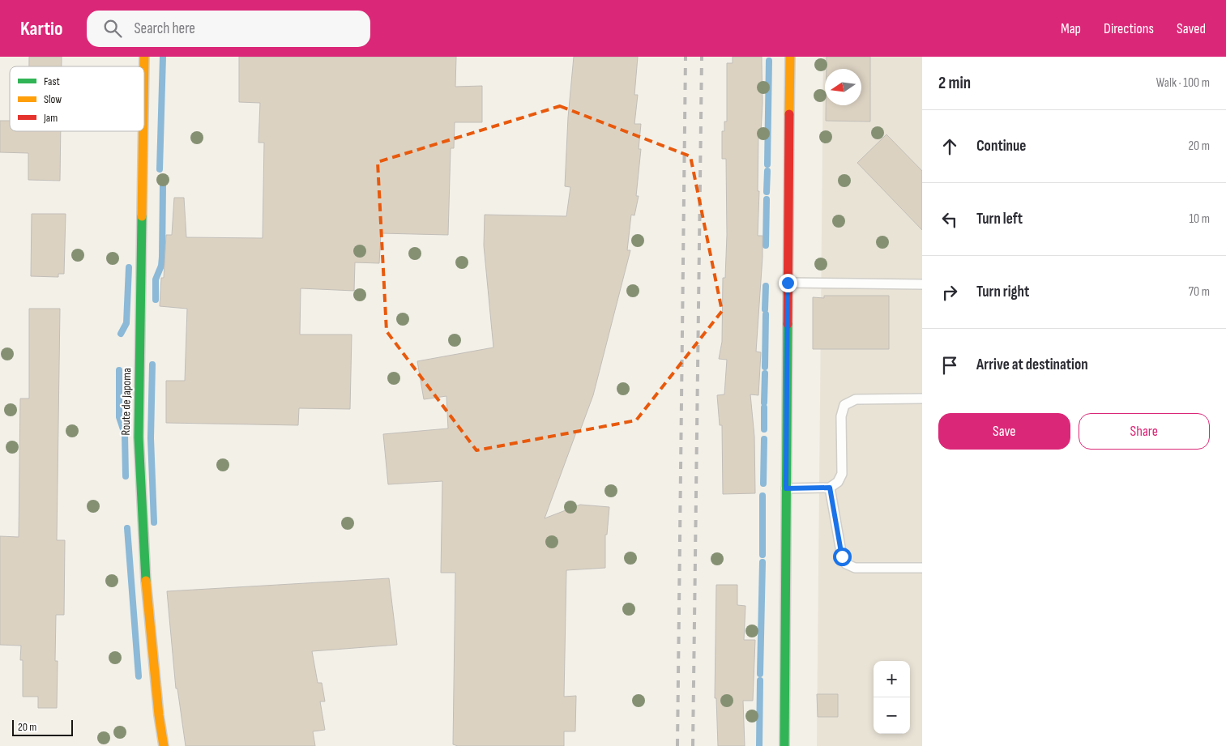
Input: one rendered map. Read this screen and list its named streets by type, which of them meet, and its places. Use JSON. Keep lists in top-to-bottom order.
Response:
{
  "streets": {
    "street": ["Route de Japoma"]
  },
  "legend": ["Fast", "Slow", "Jam"],
  "scale_bar": "20 m",
  "north": "left",
  "page": {
    "header": "Kartio",
    "search": "Search here",
    "nav": ["Map", "Directions", "Saved"],
    "heading": ["2 min", "Walk · 100 m"],
    "list": [
      ["Continue", "20 m"],
      ["Turn left", "10 m"],
      ["Turn right", "70 m"],
      "Arrive at destination"
    ],
    "buttons": ["Save", "Share"],
    "map_buttons": ["+", "−"],
    "scale": "20 m"
  }
}
